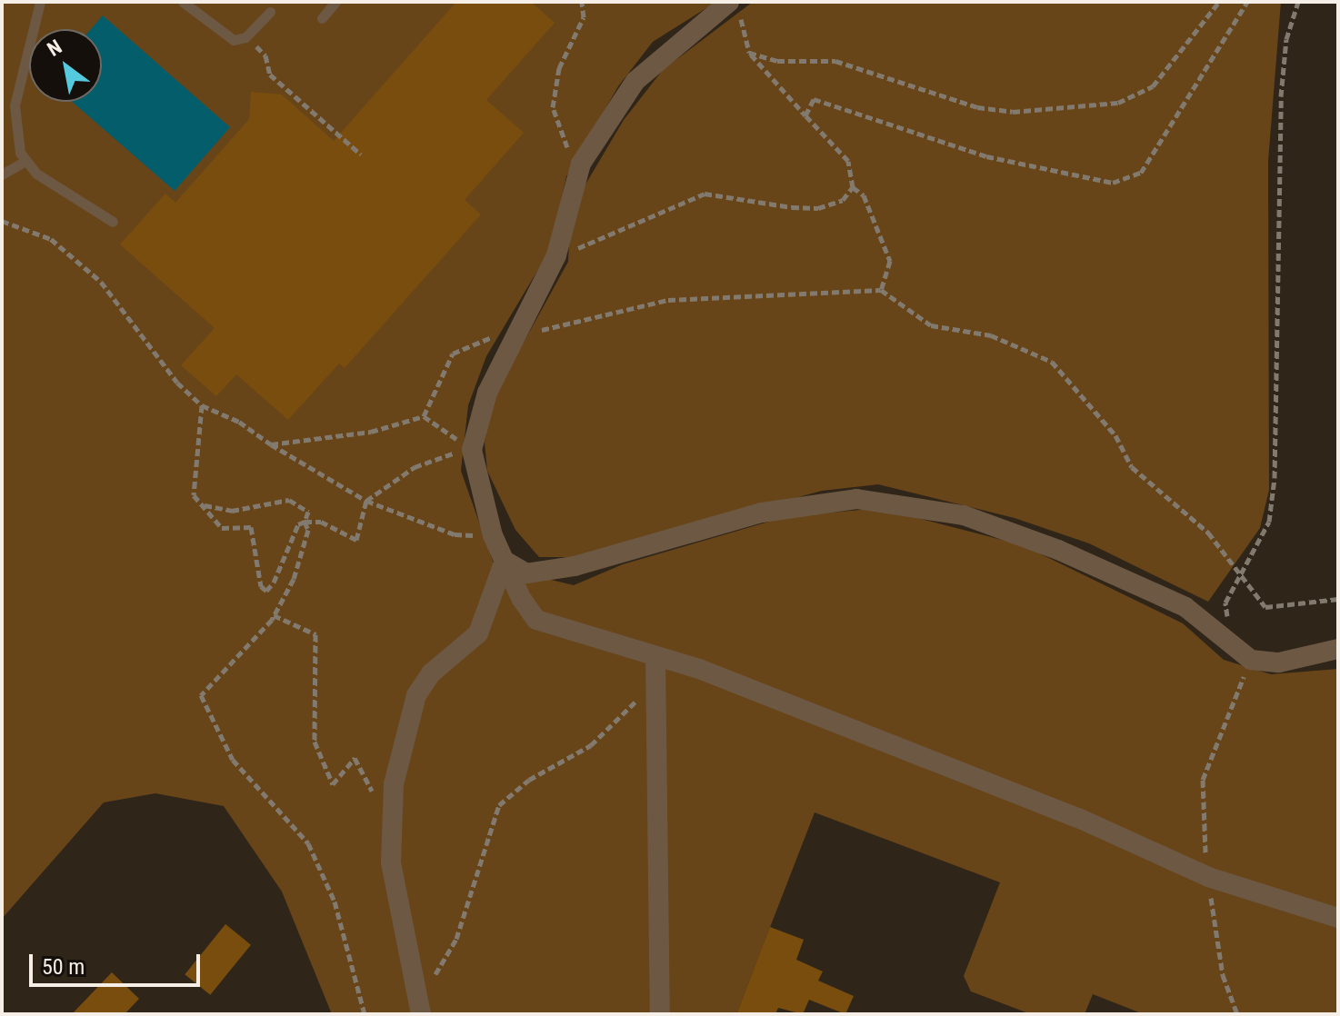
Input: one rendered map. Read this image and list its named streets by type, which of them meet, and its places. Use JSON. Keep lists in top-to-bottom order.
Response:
{
  "scale_bar": "50 m",
  "north": "top left"
}
